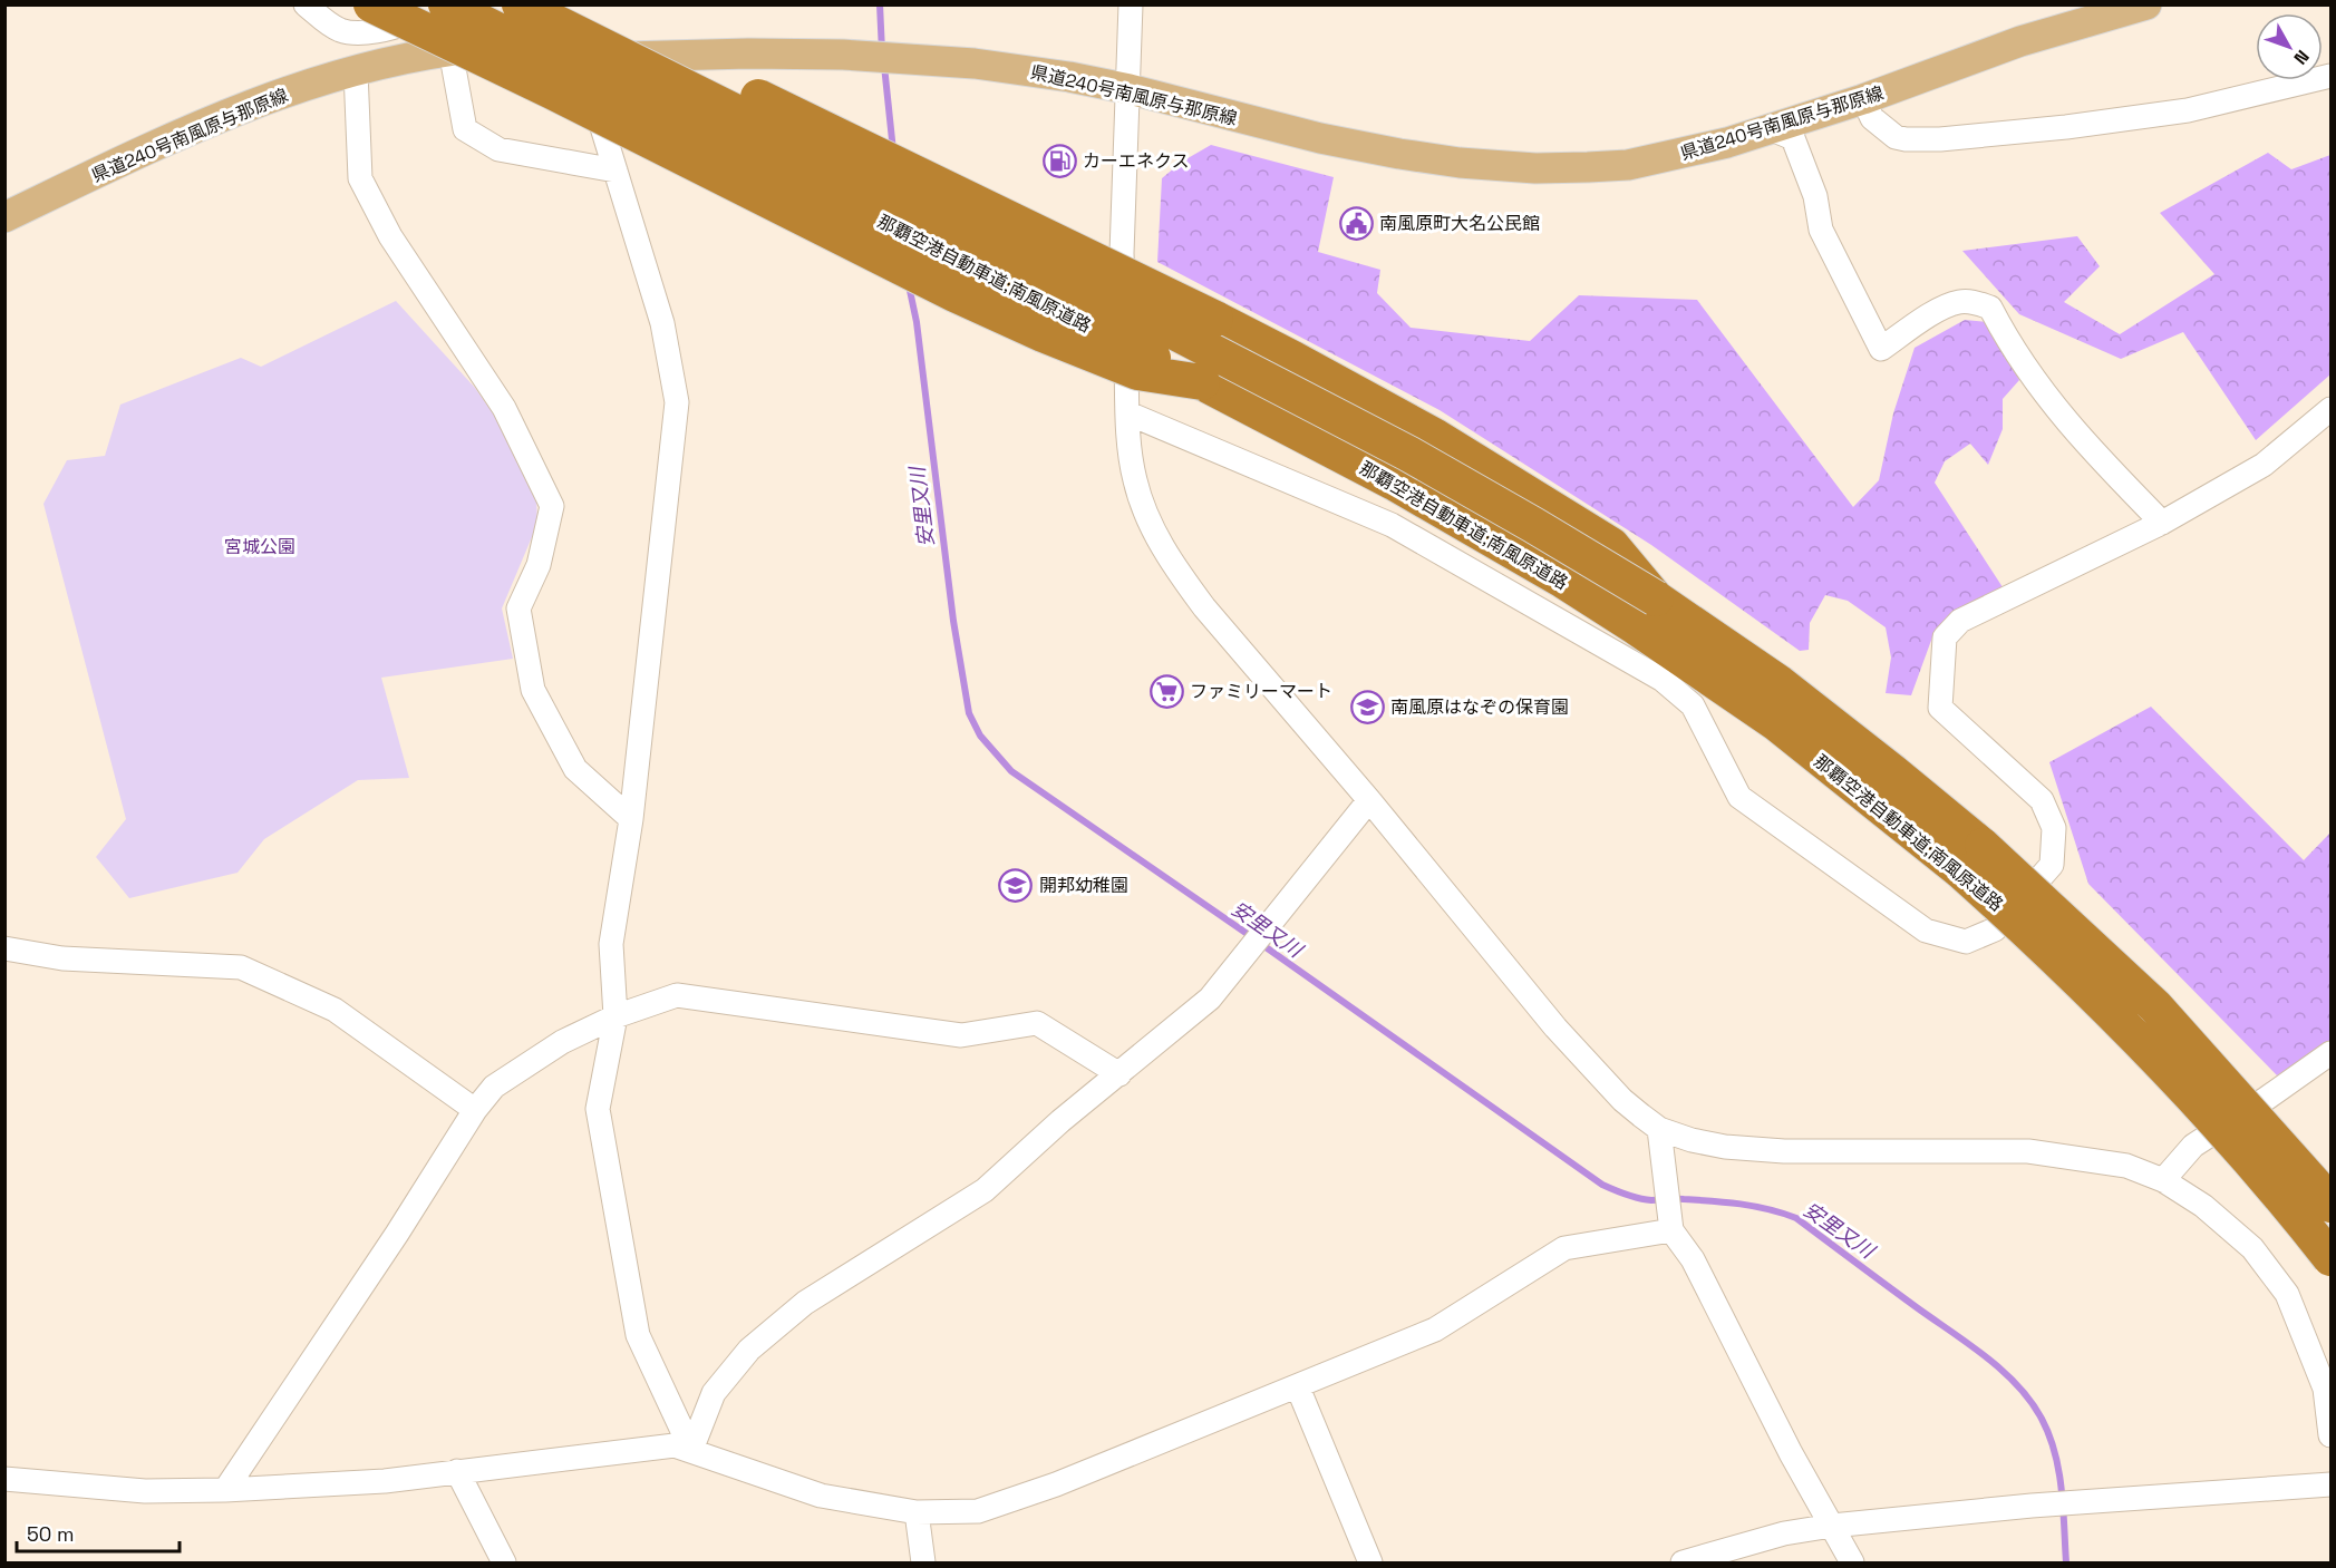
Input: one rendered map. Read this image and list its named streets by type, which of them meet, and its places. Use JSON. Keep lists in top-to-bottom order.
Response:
{
  "streets": {
    "highway": ["那覇空港自動車道;南風原道路"],
    "main road": ["県道240号南風原与那原線"]
  },
  "water": ["安里又川"],
  "parks": ["宮城公園"],
  "places": {
    "fuel station": ["カーエネクス"],
    "public building": ["南風原町大名公民館"],
    "supermarket": ["ファミリーマート"],
    "school or university": ["南風原はなぞの保育園", "開邦幼稚園"]
  },
  "scale_bar": "50 m",
  "north": "bottom right"
}
